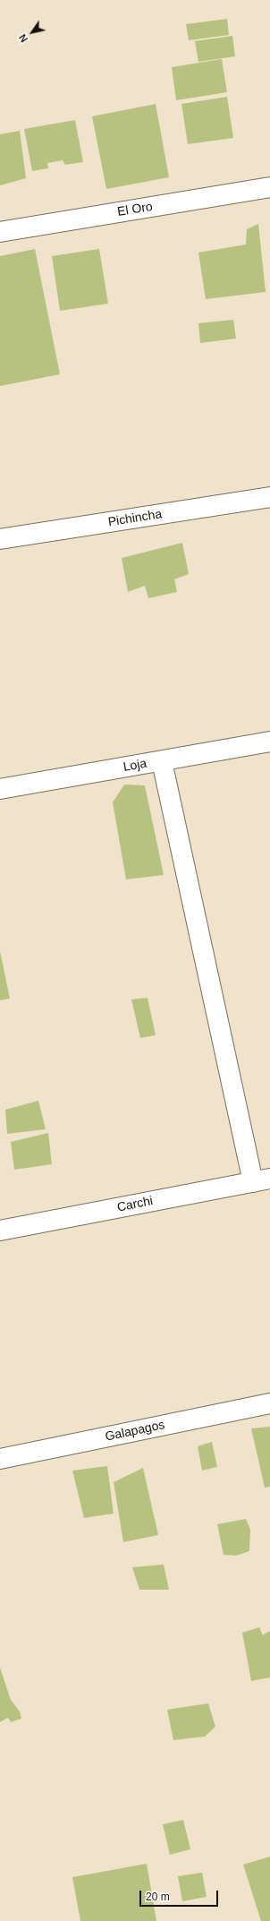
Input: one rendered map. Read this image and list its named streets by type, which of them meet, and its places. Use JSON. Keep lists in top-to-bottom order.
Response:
{
  "streets": {
    "street": [
      "El Oro",
      "Pichincha",
      "Loja",
      "Carchi",
      "Galapagos"
    ]
  },
  "scale_bar": "20 m",
  "north": "bottom left"
}
